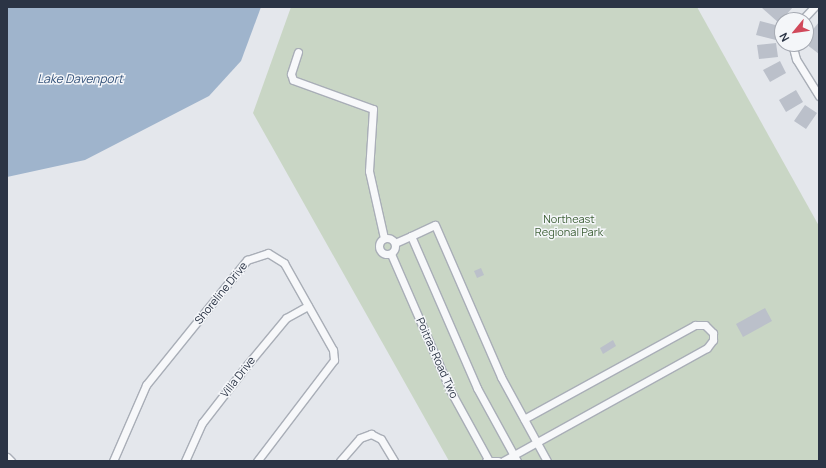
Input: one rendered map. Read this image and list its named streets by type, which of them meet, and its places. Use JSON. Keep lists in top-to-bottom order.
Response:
{
  "streets": {
    "street": ["Shoreline Drive", "Poitras Road Two", "Villa Drive"]
  },
  "crossings": [
    ["Shoreline Drive", "Villa Drive"]
  ],
  "water": ["Lake Davenport"],
  "parks": ["Northeast Regional Park"],
  "north": "bottom left"
}
